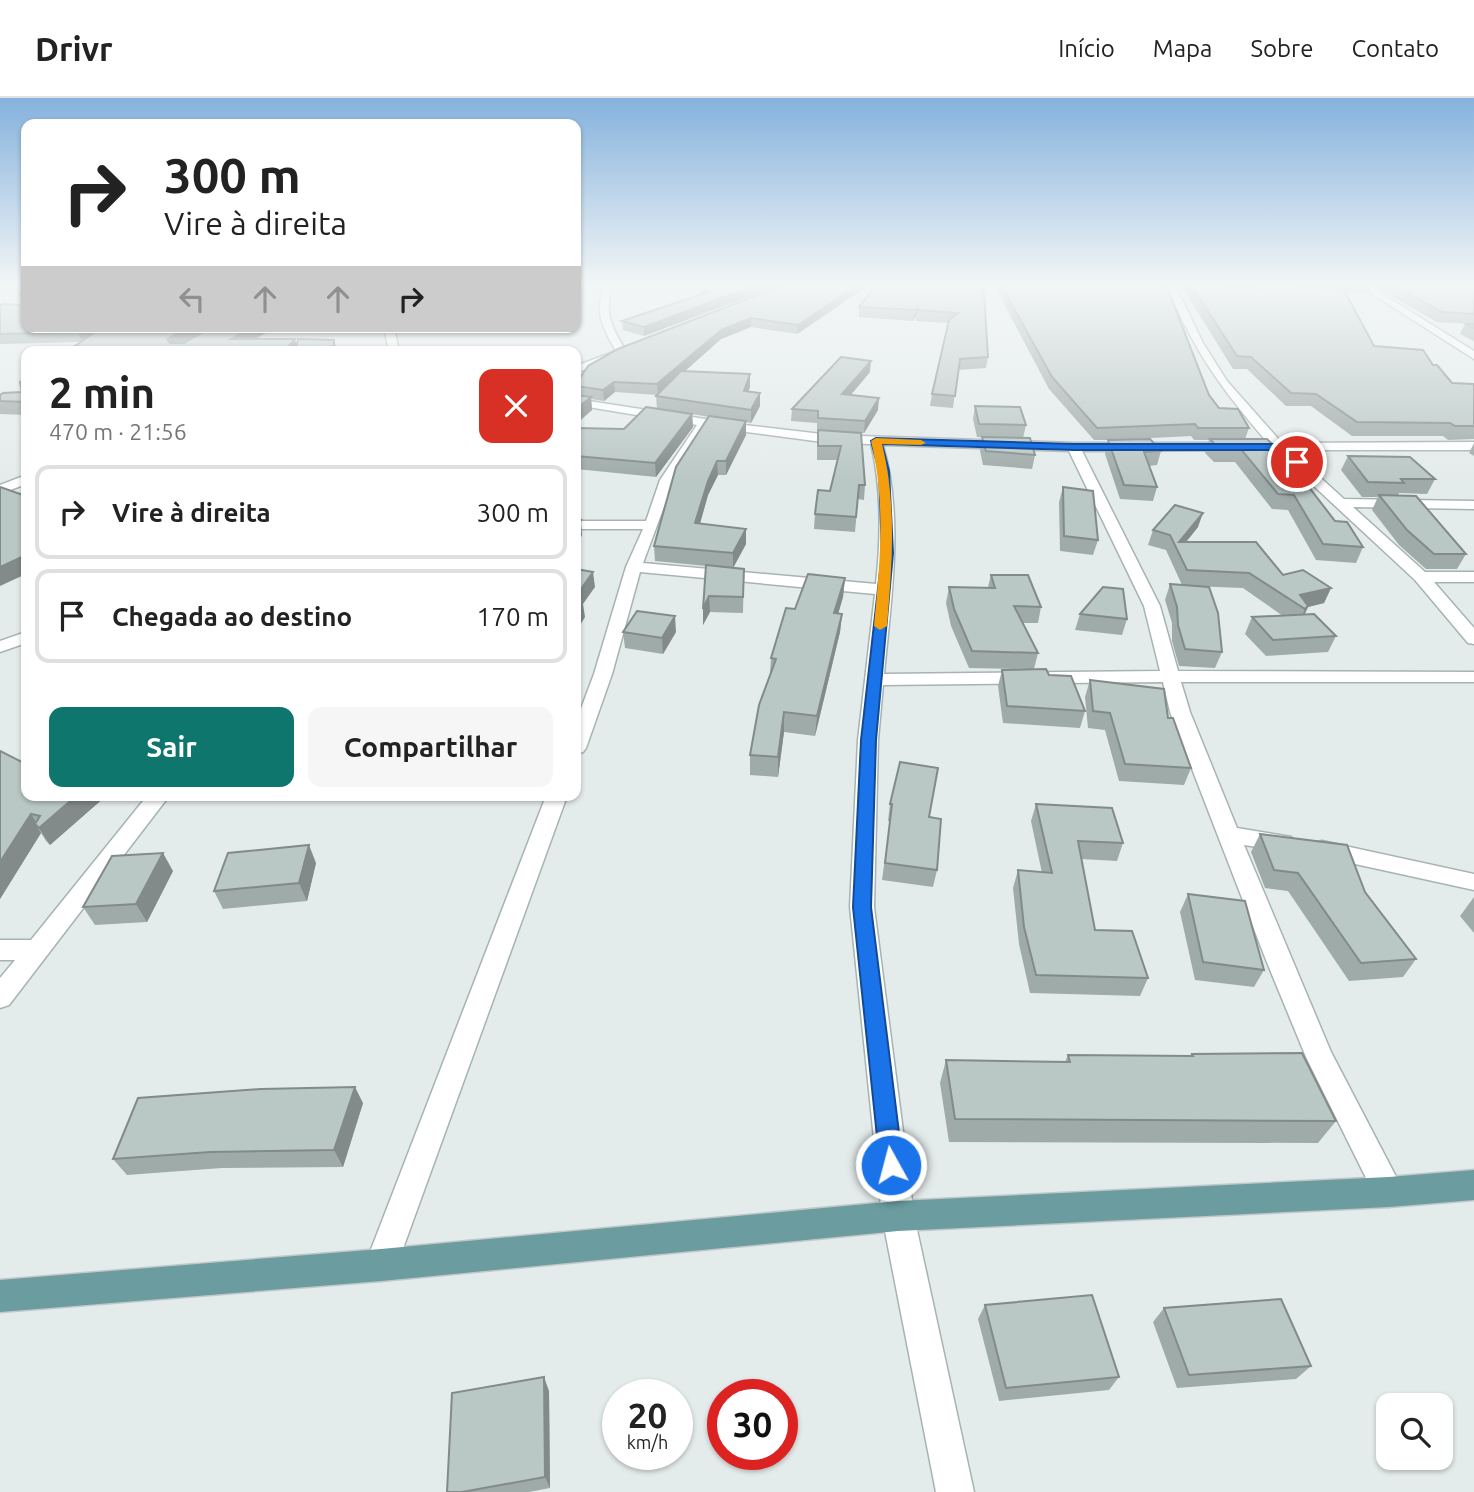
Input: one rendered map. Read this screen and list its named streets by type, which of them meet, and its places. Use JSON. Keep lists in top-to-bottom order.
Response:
{
  "page": {
    "header": "Drivr",
    "nav": [
      "Início",
      "Mapa",
      "Sobre",
      "Contato"
    ],
    "turn": ["300 m", "Vire à direita"],
    "heading": ["2 min", "470 m · 21:56"],
    "list": [
      {
        "name": "Vire à direita",
        "value": "300 m"
      },
      {
        "name": "Chegada ao destino",
        "value": "170 m"
      }
    ],
    "buttons": ["Sair", "Compartilhar"],
    "speed": "20 km/h",
    "limit": "30"
  }
}
